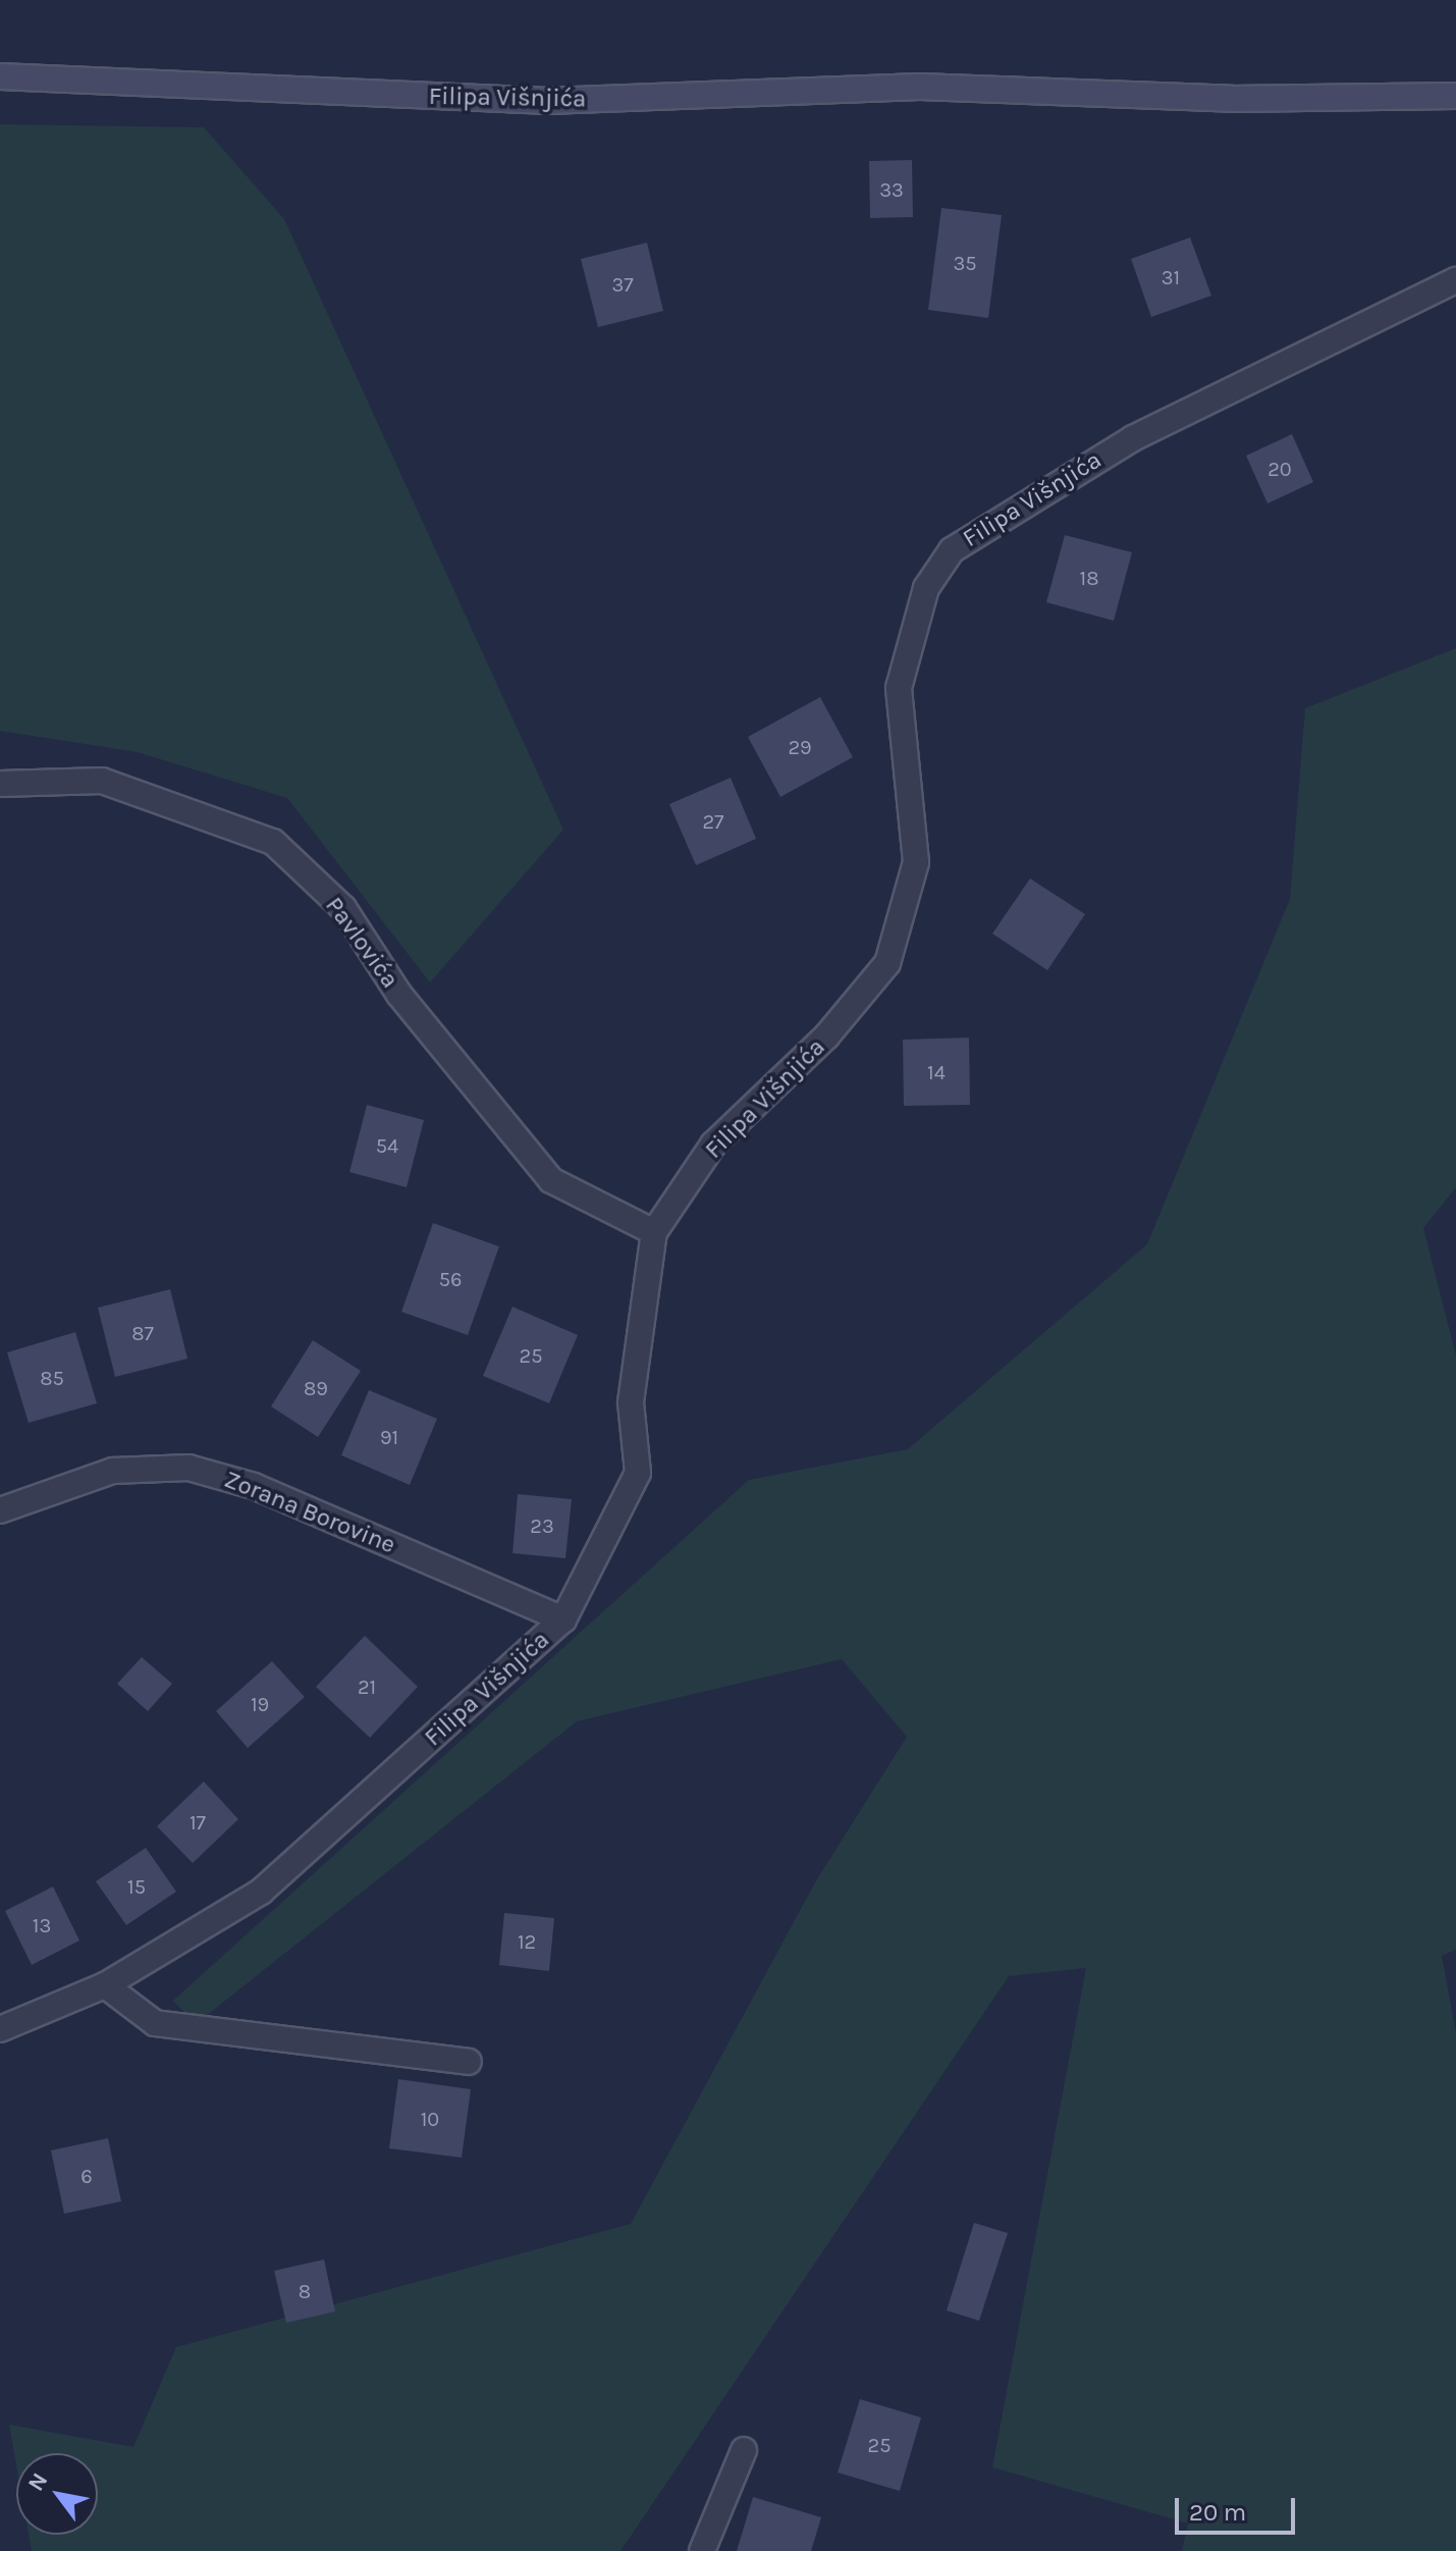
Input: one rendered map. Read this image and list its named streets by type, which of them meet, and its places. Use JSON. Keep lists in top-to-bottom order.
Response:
{
  "streets": {
    "main road": ["Filipa Višnjića"],
    "street": ["Pavlovića", "Zorana Borovine"]
  },
  "crossings": [
    ["Filipa Višnjića", "Pavlovića"],
    ["Filipa Višnjića", "Zorana Borovine"]
  ],
  "house_numbers": [
    "33",
    "35",
    "31",
    "37",
    "20",
    "18",
    "29",
    "27",
    "14",
    "54",
    "56",
    "87",
    "25",
    "85",
    "89",
    "91",
    "23",
    "21",
    "19",
    "17",
    "15",
    "13",
    "12",
    "10",
    "6",
    "8",
    "25"
  ],
  "scale_bar": "20 m",
  "north": "top left"
}
